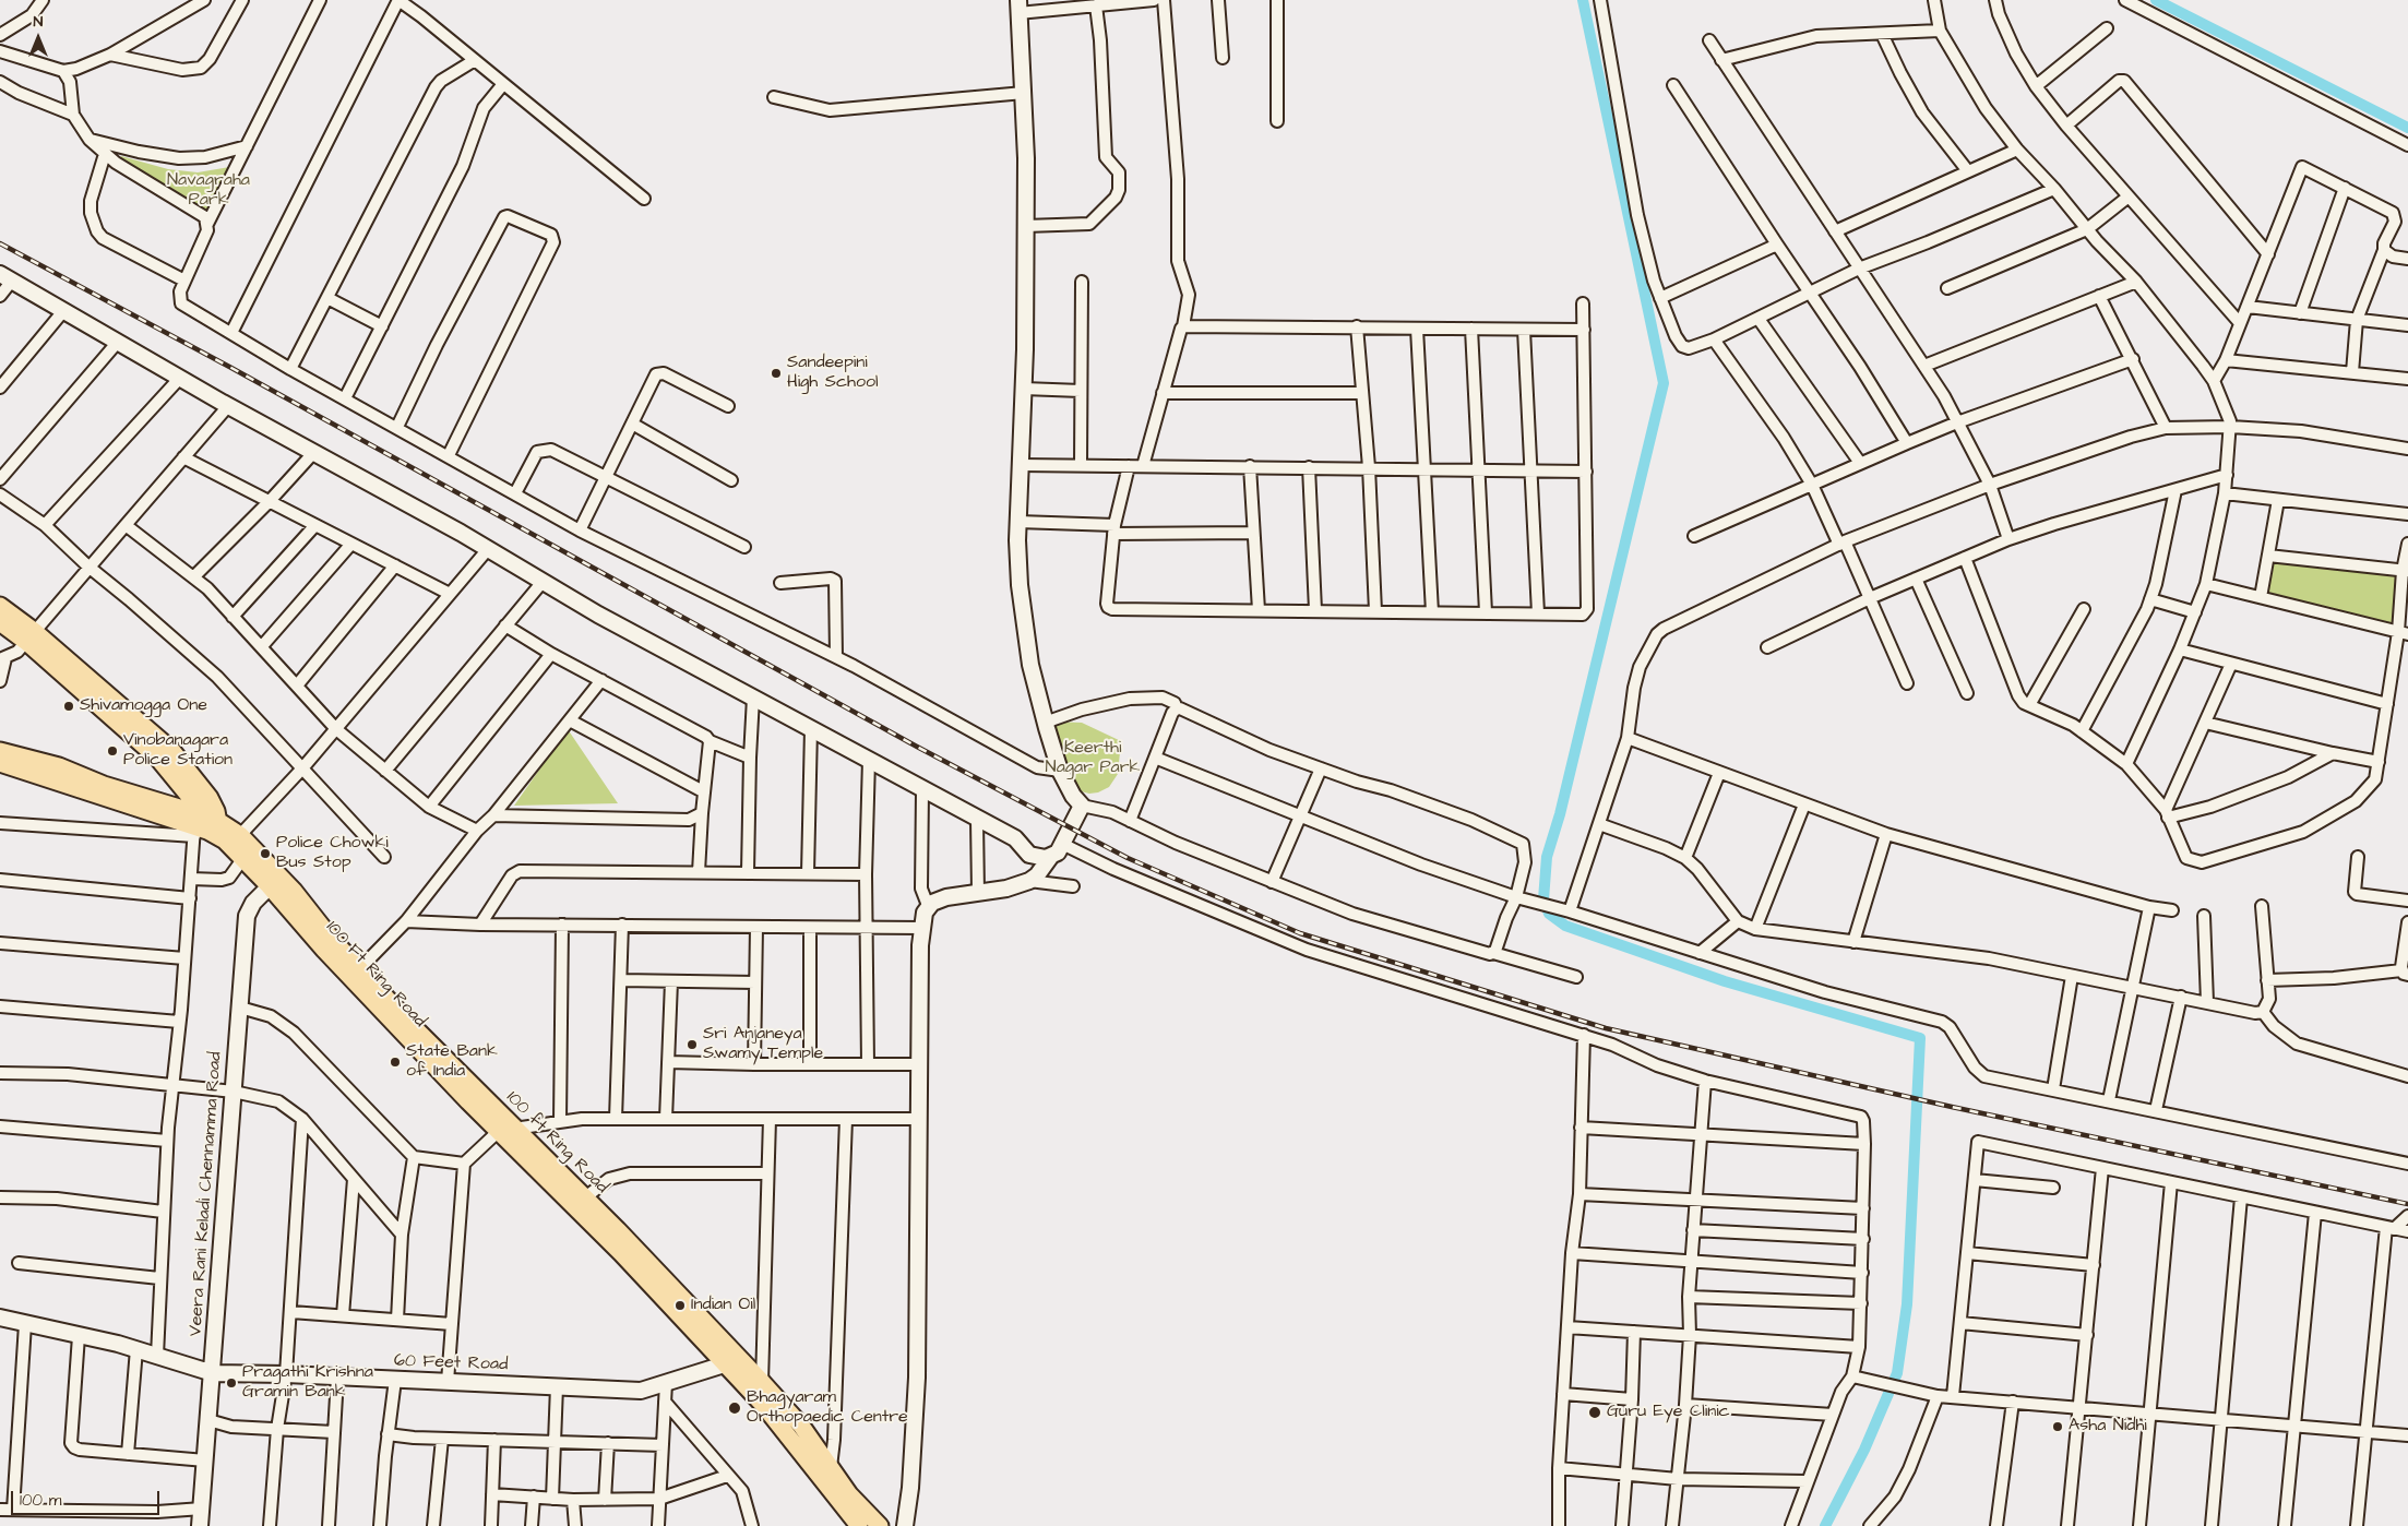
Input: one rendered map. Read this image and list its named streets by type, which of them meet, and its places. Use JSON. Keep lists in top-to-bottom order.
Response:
{
  "streets": {
    "main road": ["100 Ft Ring Road", "100 ft Ring Road"],
    "street": ["Veera Rani Keladi Chennamma Road", "60 Feet Road"]
  },
  "crossings": [
    ["100 Ft Ring Road", "100 ft Ring Road"],
    ["100 Ft Ring Road", "Veera Rani Keladi Chennamma Road"],
    ["100 Ft Ring Road", "60 Feet Road"],
    ["100 ft Ring Road", "Veera Rani Keladi Chennamma Road"],
    ["100 ft Ring Road", "60 Feet Road"],
    ["Veera Rani Keladi Chennamma Road", "60 Feet Road"]
  ],
  "parks": ["Navagraha Park", "Keerthi Nagar Park"],
  "places": [
    "Sandeepini High School",
    "Shivamogga One",
    "Vinobanagara Police Station",
    "Police Chowki Bus Stop",
    "Sri Anjaneya Swamy Temple",
    "State Bank of India",
    "Indian Oil",
    "Pragathi Krishna Gramin Bank",
    "Bhagyaram Orthopaedic Centre",
    "Guru Eye Clinic",
    "Asha Nidhi"
  ],
  "scale_bar": "100 m",
  "north": "top"
}
